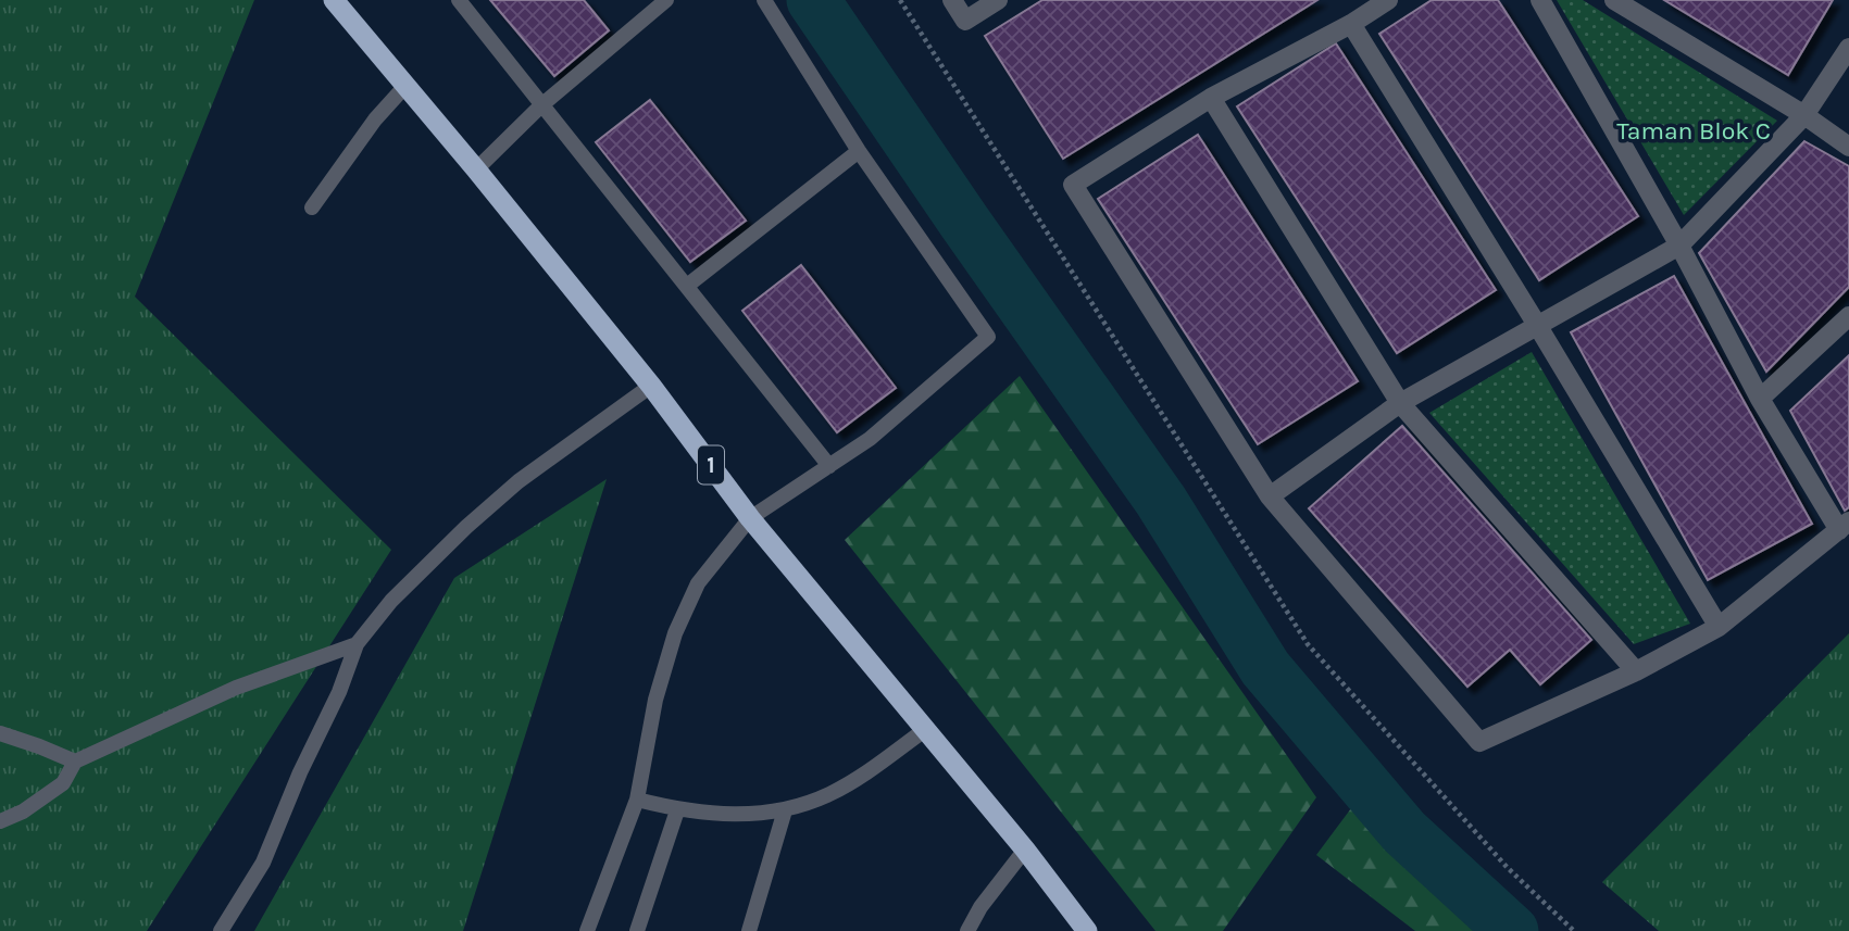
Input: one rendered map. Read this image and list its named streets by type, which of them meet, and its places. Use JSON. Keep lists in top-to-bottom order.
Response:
{
  "streets": {
    "highway": ["1"]
  },
  "parks": ["Taman Blok C"]
}
